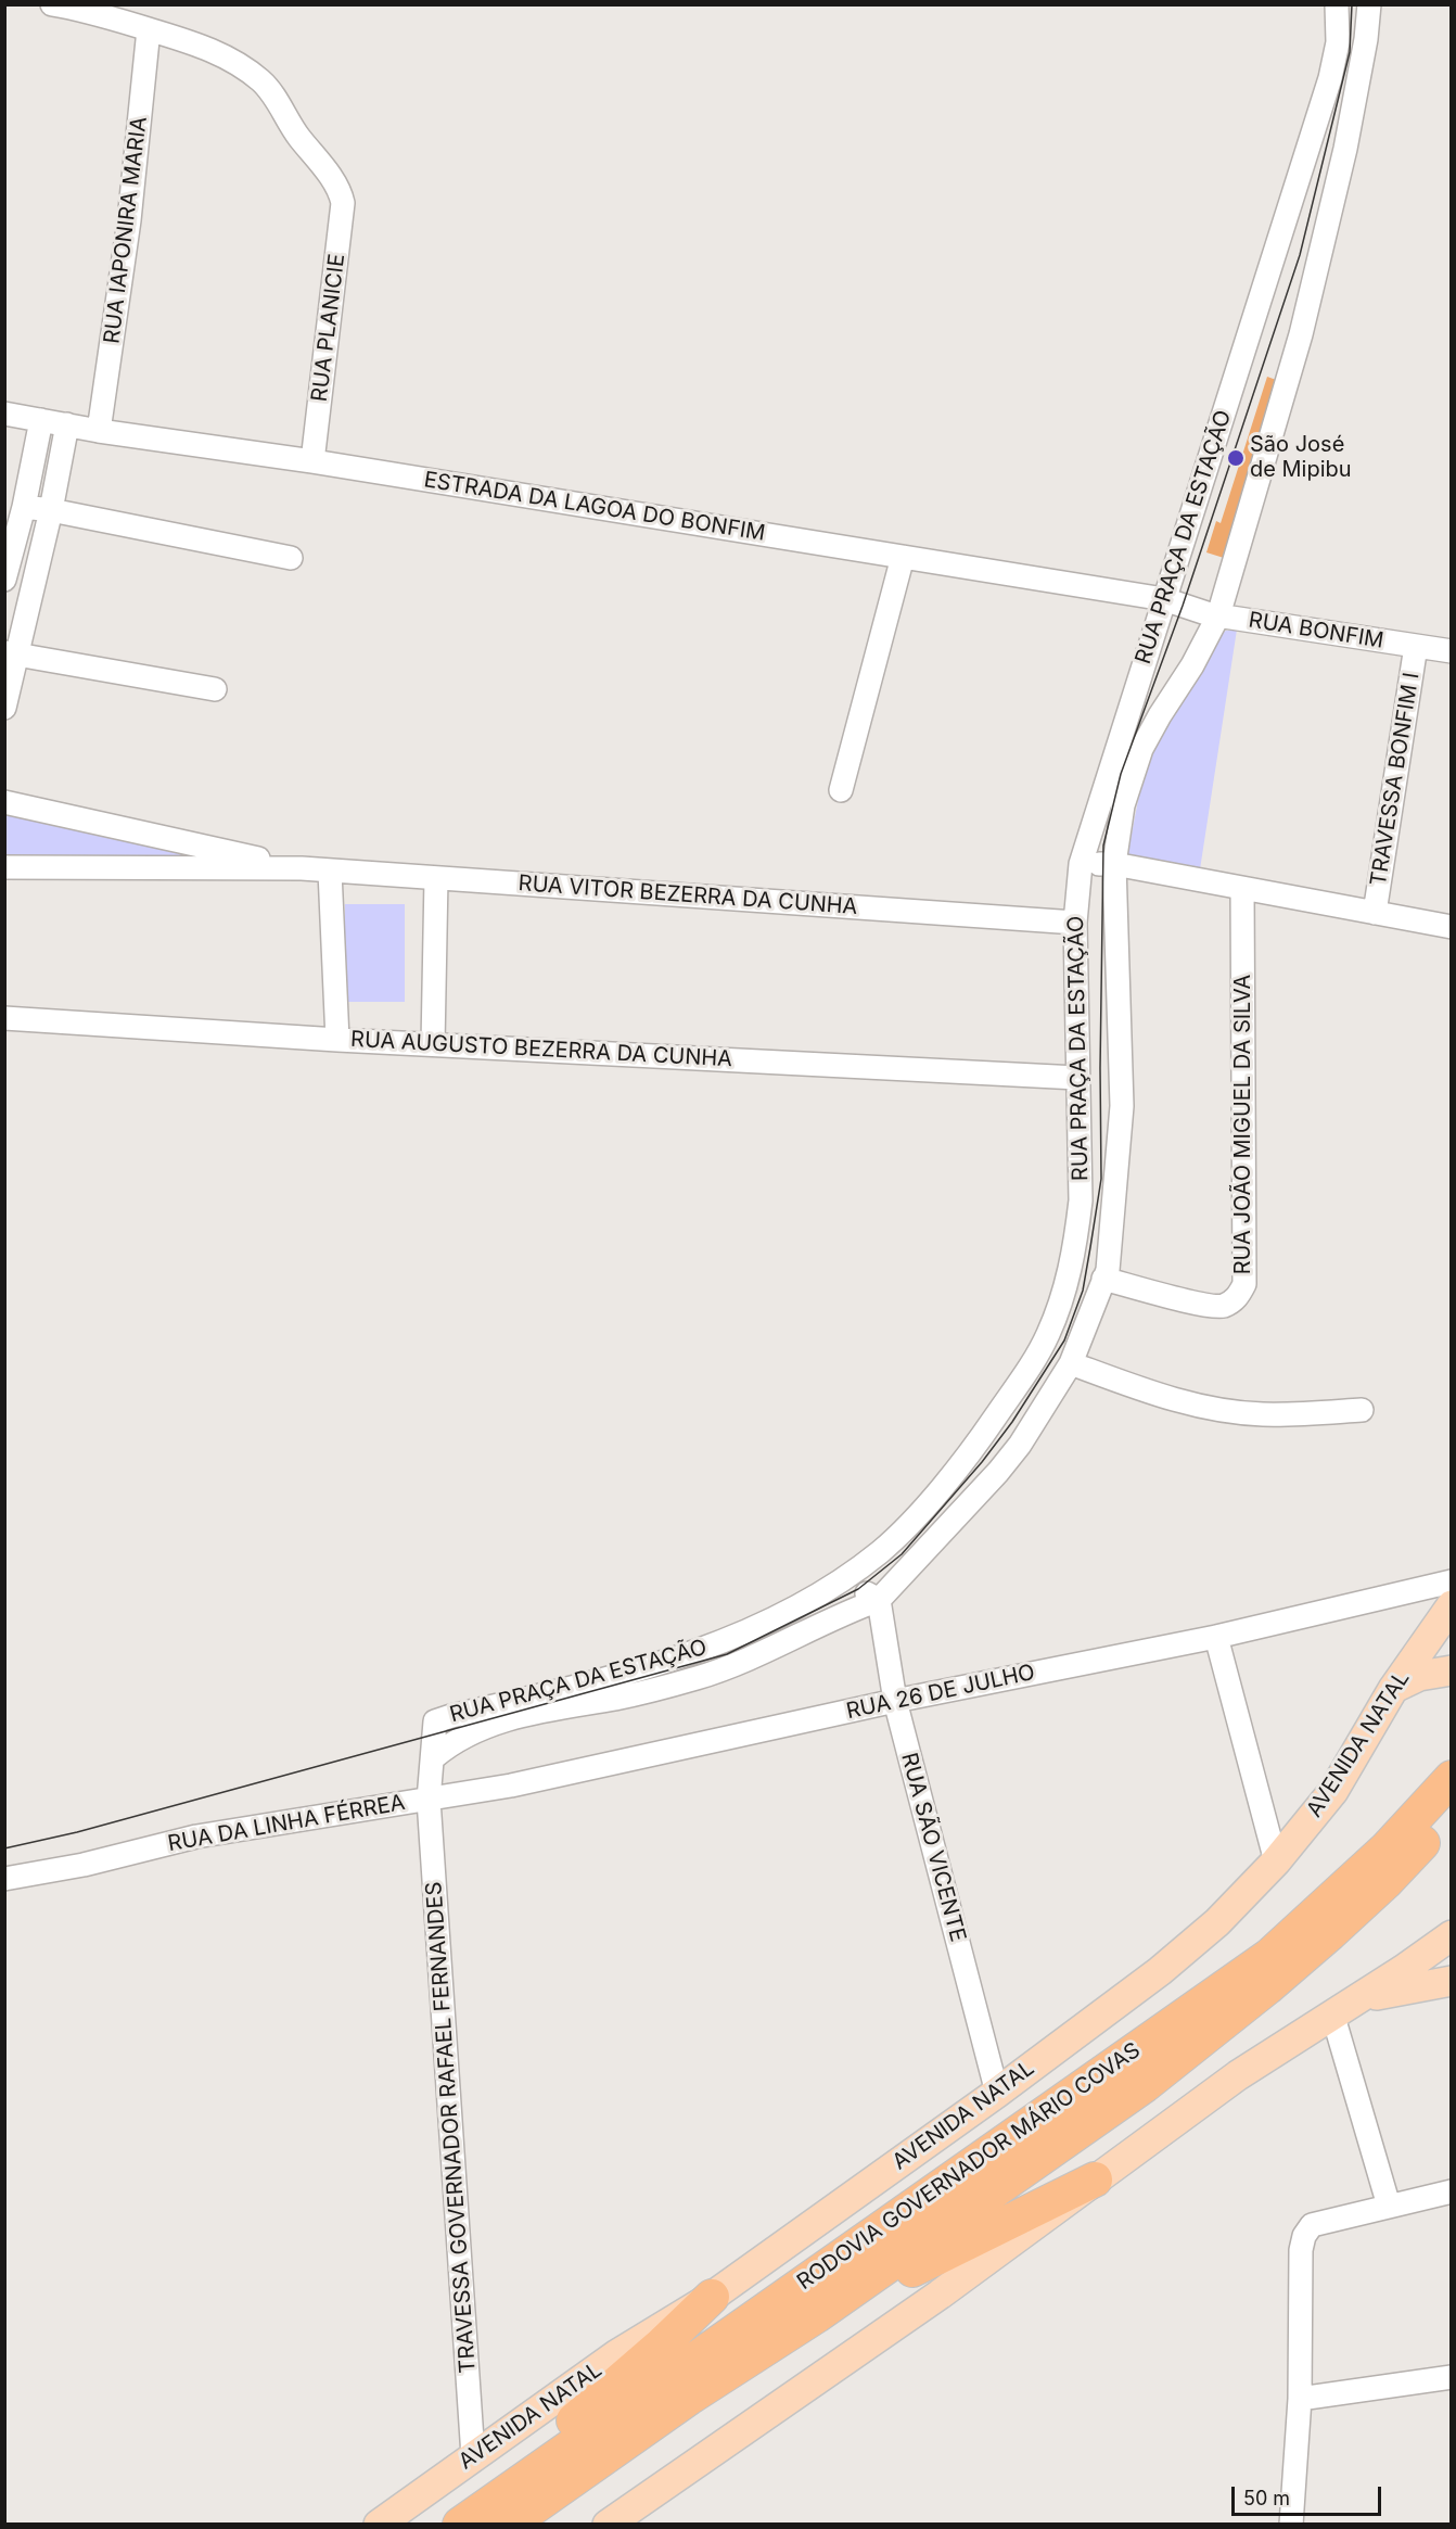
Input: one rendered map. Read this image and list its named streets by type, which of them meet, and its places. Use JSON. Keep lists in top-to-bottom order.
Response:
{
  "streets": {
    "highway": ["RODOVIA GOVERNADOR MÁRIO COVAS"],
    "main road": ["AVENIDA NATAL"],
    "street": [
      "RUA IAPONIRA MARIA",
      "RUA PLANICIE",
      "ESTRADA DA LAGOA DO BONFIM",
      "RUA PRAÇA DA ESTAÇÃO",
      "RUA BONFIM",
      "TRAVESSA BONFIM I",
      "RUA VITOR BEZERRA DA CUNHA",
      "RUA AUGUSTO BEZERRA DA CUNHA",
      "RUA JOÃO MIGUEL DA SILVA",
      "RUA 26 DE JULHO",
      "RUA DA LINHA FÉRREA",
      "RUA SÃO VICENTE",
      "TRAVESSA GOVERNADOR RAFAEL FERNANDES"
    ]
  },
  "crossings": [
    ["RUA IAPONIRA MARIA", "RUA PLANICIE"],
    ["RUA IAPONIRA MARIA", "ESTRADA DA LAGOA DO BONFIM"],
    ["RUA PLANICIE", "ESTRADA DA LAGOA DO BONFIM"],
    ["ESTRADA DA LAGOA DO BONFIM", "RUA PRAÇA DA ESTAÇÃO"],
    ["ESTRADA DA LAGOA DO BONFIM", "RUA BONFIM"],
    ["RUA PRAÇA DA ESTAÇÃO", "RUA BONFIM"],
    ["RUA PRAÇA DA ESTAÇÃO", "RUA VITOR BEZERRA DA CUNHA"],
    ["RUA PRAÇA DA ESTAÇÃO", "RUA AUGUSTO BEZERRA DA CUNHA"],
    ["RUA PRAÇA DA ESTAÇÃO", "RUA JOÃO MIGUEL DA SILVA"],
    ["RUA PRAÇA DA ESTAÇÃO", "RUA DA LINHA FÉRREA"],
    ["RUA BONFIM", "TRAVESSA BONFIM I"],
    ["RUA 26 DE JULHO", "RUA DA LINHA FÉRREA"],
    ["RUA 26 DE JULHO", "RUA SÃO VICENTE"],
    ["RUA 26 DE JULHO", "TRAVESSA GOVERNADOR RAFAEL FERNANDES"],
    ["AVENIDA NATAL", "RUA SÃO VICENTE"],
    ["AVENIDA NATAL", "TRAVESSA GOVERNADOR RAFAEL FERNANDES"],
    ["RUA DA LINHA FÉRREA", "TRAVESSA GOVERNADOR RAFAEL FERNANDES"]
  ],
  "places": ["São José de Mipibu"],
  "scale_bar": "50 m"
}
